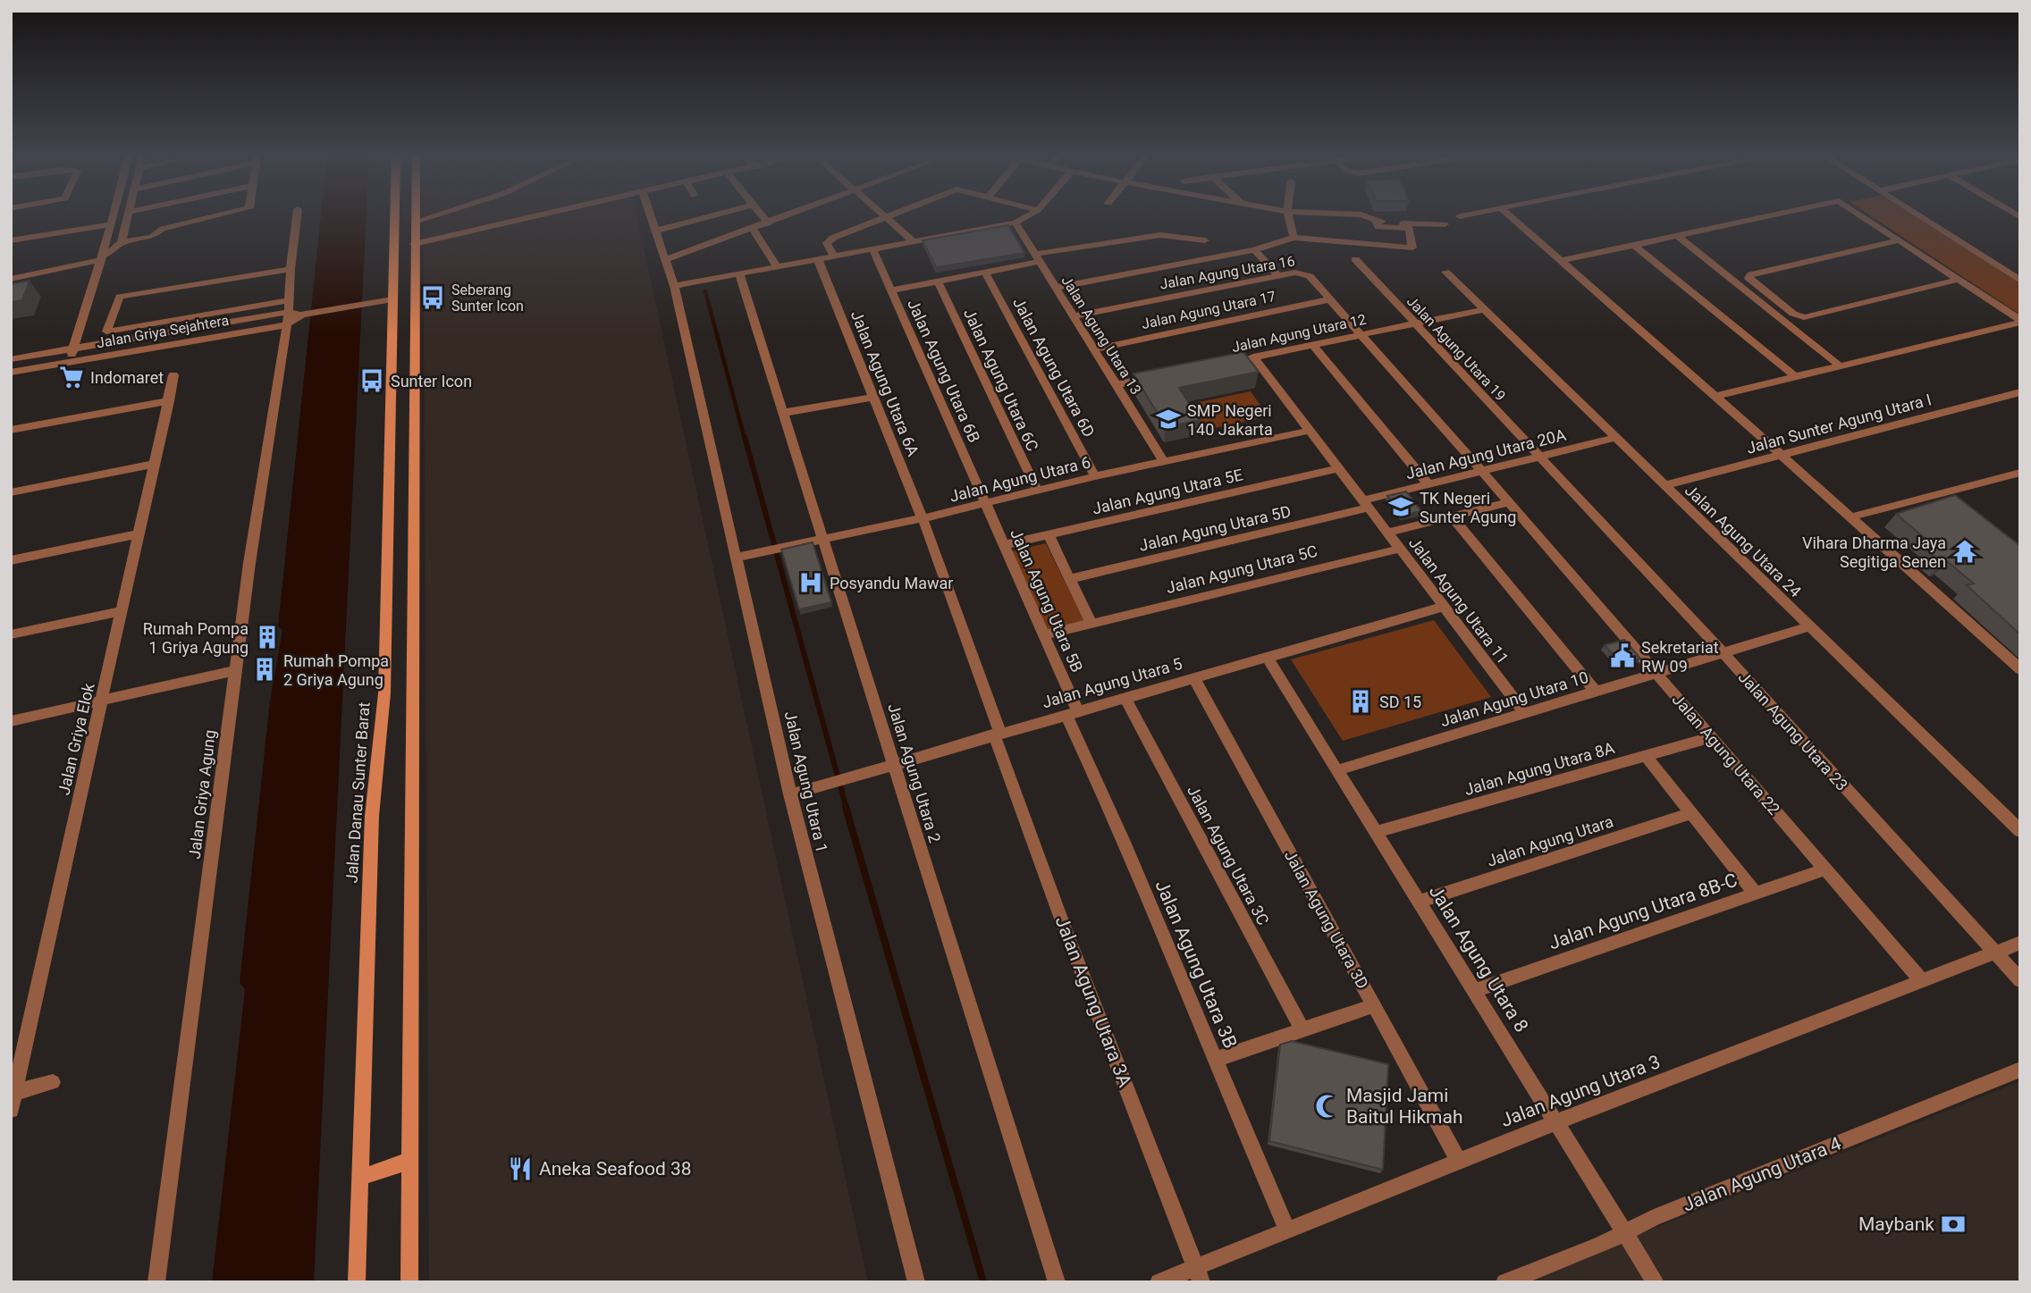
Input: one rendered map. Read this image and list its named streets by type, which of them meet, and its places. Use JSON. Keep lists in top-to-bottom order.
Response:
{
  "streets": {
    "main road": ["Jalan Danau Sunter Barat"],
    "street": [
      "Jalan Agung Utara 16",
      "Jalan Agung Utara 17",
      "Jalan Griya Sejahtera",
      "Jalan Agung Utara 12",
      "Jalan Agung Utara 13",
      "Jalan Agung Utara 19",
      "Jalan Agung Utara 6D",
      "Jalan Agung Utara 6B",
      "Jalan Agung Utara 6C",
      "Jalan Agung Utara 6A",
      "Jalan Sunter Agung Utara I",
      "Jalan Agung Utara 20A",
      "Jalan Agung Utara 6",
      "Jalan Agung Utara 5E",
      "Jalan Agung Utara 5D",
      "Jalan Agung Utara 24",
      "Jalan Agung Utara 5C",
      "Jalan Agung Utara 5B",
      "Jalan Agung Utara 11",
      "Jalan Agung Utara 5",
      "Jalan Agung Utara 10",
      "Jalan Agung Utara 23",
      "Jalan Griya Elok",
      "Jalan Agung Utara 22",
      "Jalan Agung Utara 8A",
      "Jalan Agung Utara 2",
      "Jalan Agung Utara 1",
      "Jalan Griya Agung",
      "Jalan Agung Utara",
      "Jalan Agung Utara 3C",
      "Jalan Agung Utara 8B-C",
      "Jalan Agung Utara 3D",
      "Jalan Agung Utara 8",
      "Jalan Agung Utara 3B",
      "Jalan Agung Utara 3A",
      "Jalan Agung Utara 3",
      "Jalan Agung Utara 4"
    ]
  },
  "crossings": [
    ["Jalan Agung Utara 16", "Jalan Agung Utara 17"],
    ["Jalan Agung Utara 16", "Jalan Agung Utara 12"],
    ["Jalan Agung Utara 16", "Jalan Agung Utara 13"],
    ["Jalan Agung Utara 16", "Jalan Agung Utara 20A"],
    ["Jalan Agung Utara 16", "Jalan Agung Utara 22"],
    ["Jalan Agung Utara 17", "Jalan Agung Utara 13"],
    ["Jalan Griya Sejahtera", "Jalan Danau Sunter Barat"],
    ["Jalan Griya Sejahtera", "Jalan Griya Agung"],
    ["Jalan Agung Utara 12", "Jalan Agung Utara 19"],
    ["Jalan Agung Utara 12", "Jalan Agung Utara 24"],
    ["Jalan Agung Utara 12", "Jalan Agung Utara 11"],
    ["Jalan Agung Utara 13", "Jalan Agung Utara 6"],
    ["Jalan Agung Utara 19", "Jalan Agung Utara 20A"],
    ["Jalan Agung Utara 19", "Jalan Agung Utara 23"],
    ["Jalan Agung Utara 6D", "Jalan Agung Utara 6"],
    ["Jalan Agung Utara 6B", "Jalan Agung Utara 6"],
    ["Jalan Agung Utara 6B", "Jalan Agung Utara 5B"],
    ["Jalan Agung Utara 6C", "Jalan Agung Utara 6"],
    ["Jalan Agung Utara 6A", "Jalan Agung Utara 6"],
    ["Jalan Agung Utara 6A", "Jalan Agung Utara 5"],
    ["Jalan Agung Utara 6A", "Jalan Agung Utara 3A"],
    ["Jalan Sunter Agung Utara I", "Jalan Agung Utara 24"],
    ["Jalan Agung Utara 20A", "Jalan Agung Utara 5D"],
    ["Jalan Agung Utara 20A", "Jalan Agung Utara 24"],
    ["Jalan Agung Utara 20A", "Jalan Agung Utara 11"],
    ["Jalan Agung Utara 20A", "Jalan Agung Utara 23"],
    ["Jalan Agung Utara 20A", "Jalan Agung Utara 22"],
    ["Jalan Agung Utara 6", "Jalan Agung Utara 5B"],
    ["Jalan Agung Utara 6", "Jalan Agung Utara 11"],
    ["Jalan Agung Utara 6", "Jalan Agung Utara 2"],
    ["Jalan Agung Utara 6", "Jalan Agung Utara 1"],
    ["Jalan Agung Utara 5E", "Jalan Agung Utara 5B"],
    ["Jalan Agung Utara 5E", "Jalan Agung Utara 11"],
    ["Jalan Agung Utara 5D", "Jalan Agung Utara 11"],
    ["Jalan Agung Utara 24", "Jalan Agung Utara 10"],
    ["Jalan Agung Utara 5C", "Jalan Agung Utara 5B"],
    ["Jalan Agung Utara 5C", "Jalan Agung Utara 11"],
    ["Jalan Agung Utara 5B", "Jalan Agung Utara 5"],
    ["Jalan Agung Utara 5B", "Jalan Agung Utara 3B"],
    ["Jalan Agung Utara 11", "Jalan Agung Utara 5"],
    ["Jalan Agung Utara 11", "Jalan Agung Utara 10"],
    ["Jalan Agung Utara 5", "Jalan Agung Utara 2"],
    ["Jalan Agung Utara 5", "Jalan Agung Utara 1"],
    ["Jalan Agung Utara 5", "Jalan Agung Utara 3C"],
    ["Jalan Agung Utara 5", "Jalan Agung Utara 3D"],
    ["Jalan Agung Utara 5", "Jalan Agung Utara 8"],
    ["Jalan Agung Utara 5", "Jalan Agung Utara 3B"],
    ["Jalan Agung Utara 5", "Jalan Agung Utara 3A"],
    ["Jalan Agung Utara 10", "Jalan Agung Utara 23"],
    ["Jalan Agung Utara 10", "Jalan Agung Utara 22"],
    ["Jalan Agung Utara 10", "Jalan Agung Utara 8"],
    ["Jalan Agung Utara 23", "Jalan Agung Utara 3"],
    ["Jalan Agung Utara 22", "Jalan Agung Utara 8A"],
    ["Jalan Agung Utara 22", "Jalan Agung Utara 8B-C"],
    ["Jalan Agung Utara 22", "Jalan Agung Utara 3"],
    ["Jalan Agung Utara 8A", "Jalan Agung Utara 8"],
    ["Jalan Agung Utara", "Jalan Agung Utara 8"],
    ["Jalan Agung Utara 8B-C", "Jalan Agung Utara 8"],
    ["Jalan Agung Utara 3D", "Jalan Agung Utara 3"],
    ["Jalan Agung Utara 8", "Jalan Agung Utara 3"],
    ["Jalan Agung Utara 8", "Jalan Agung Utara 4"],
    ["Jalan Agung Utara 3B", "Jalan Agung Utara 3"],
    ["Jalan Agung Utara 3A", "Jalan Agung Utara 3"]
  ],
  "places": {
    "bus stop": ["Seberang Sunter Icon", "Sunter Icon"],
    "supermarket": ["Indomaret"],
    "school or university": ["SMP Negeri 140 Jakarta", "TK Negeri Sunter Agung"],
    "temple": ["Vihara Dharma Jaya Segitiga Senen"],
    "hospital": ["Posyandu Mawar"],
    "building": ["Rumah Pompa 1 Griya Agung", "Rumah Pompa 2 Griya Agung", "SD 15"],
    "public building": ["Sekretariat RW 09"],
    "mosque": ["Masjid Jami Baitul Hikmah"],
    "restaurant": ["Aneka Seafood 38"],
    "bank": ["Maybank"]
  }
}
